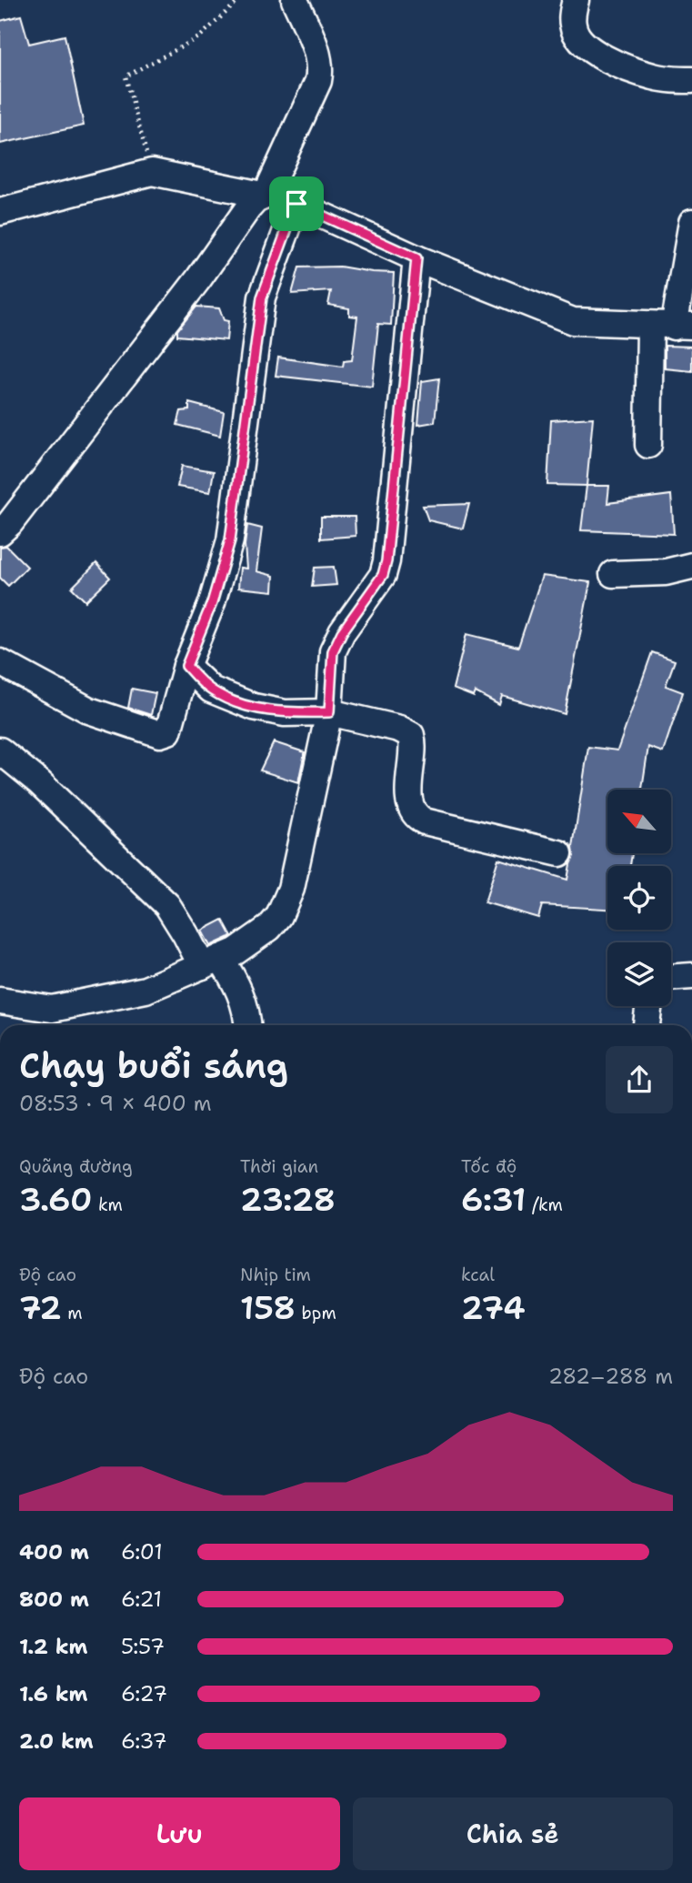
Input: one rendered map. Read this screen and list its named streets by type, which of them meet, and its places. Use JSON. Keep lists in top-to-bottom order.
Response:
{
  "north": "top left",
  "page": {
    "heading": ["Chạy buổi sáng", "08:53 · 9 × 400 m"],
    "stats": [
      ["Quãng đường", "3.60 km"],
      ["Thời gian", "23:28"],
      ["Tốc độ", "6:31 /km"],
      ["Độ cao", "72 m"],
      ["Nhịp tim", "158 bpm"],
      ["kcal", "274"]
    ],
    "chart": ["Độ cao", "282–288 m"],
    "list": [
      {
        "name": "400 m",
        "note": "6:01"
      },
      {
        "name": "800 m",
        "note": "6:21"
      },
      {
        "name": "1.2 km",
        "note": "5:57"
      },
      {
        "name": "1.6 km",
        "note": "6:27"
      },
      {
        "name": "2.0 km",
        "note": "6:37"
      }
    ],
    "buttons": ["Lưu", "Chia sẻ"]
  }
}
